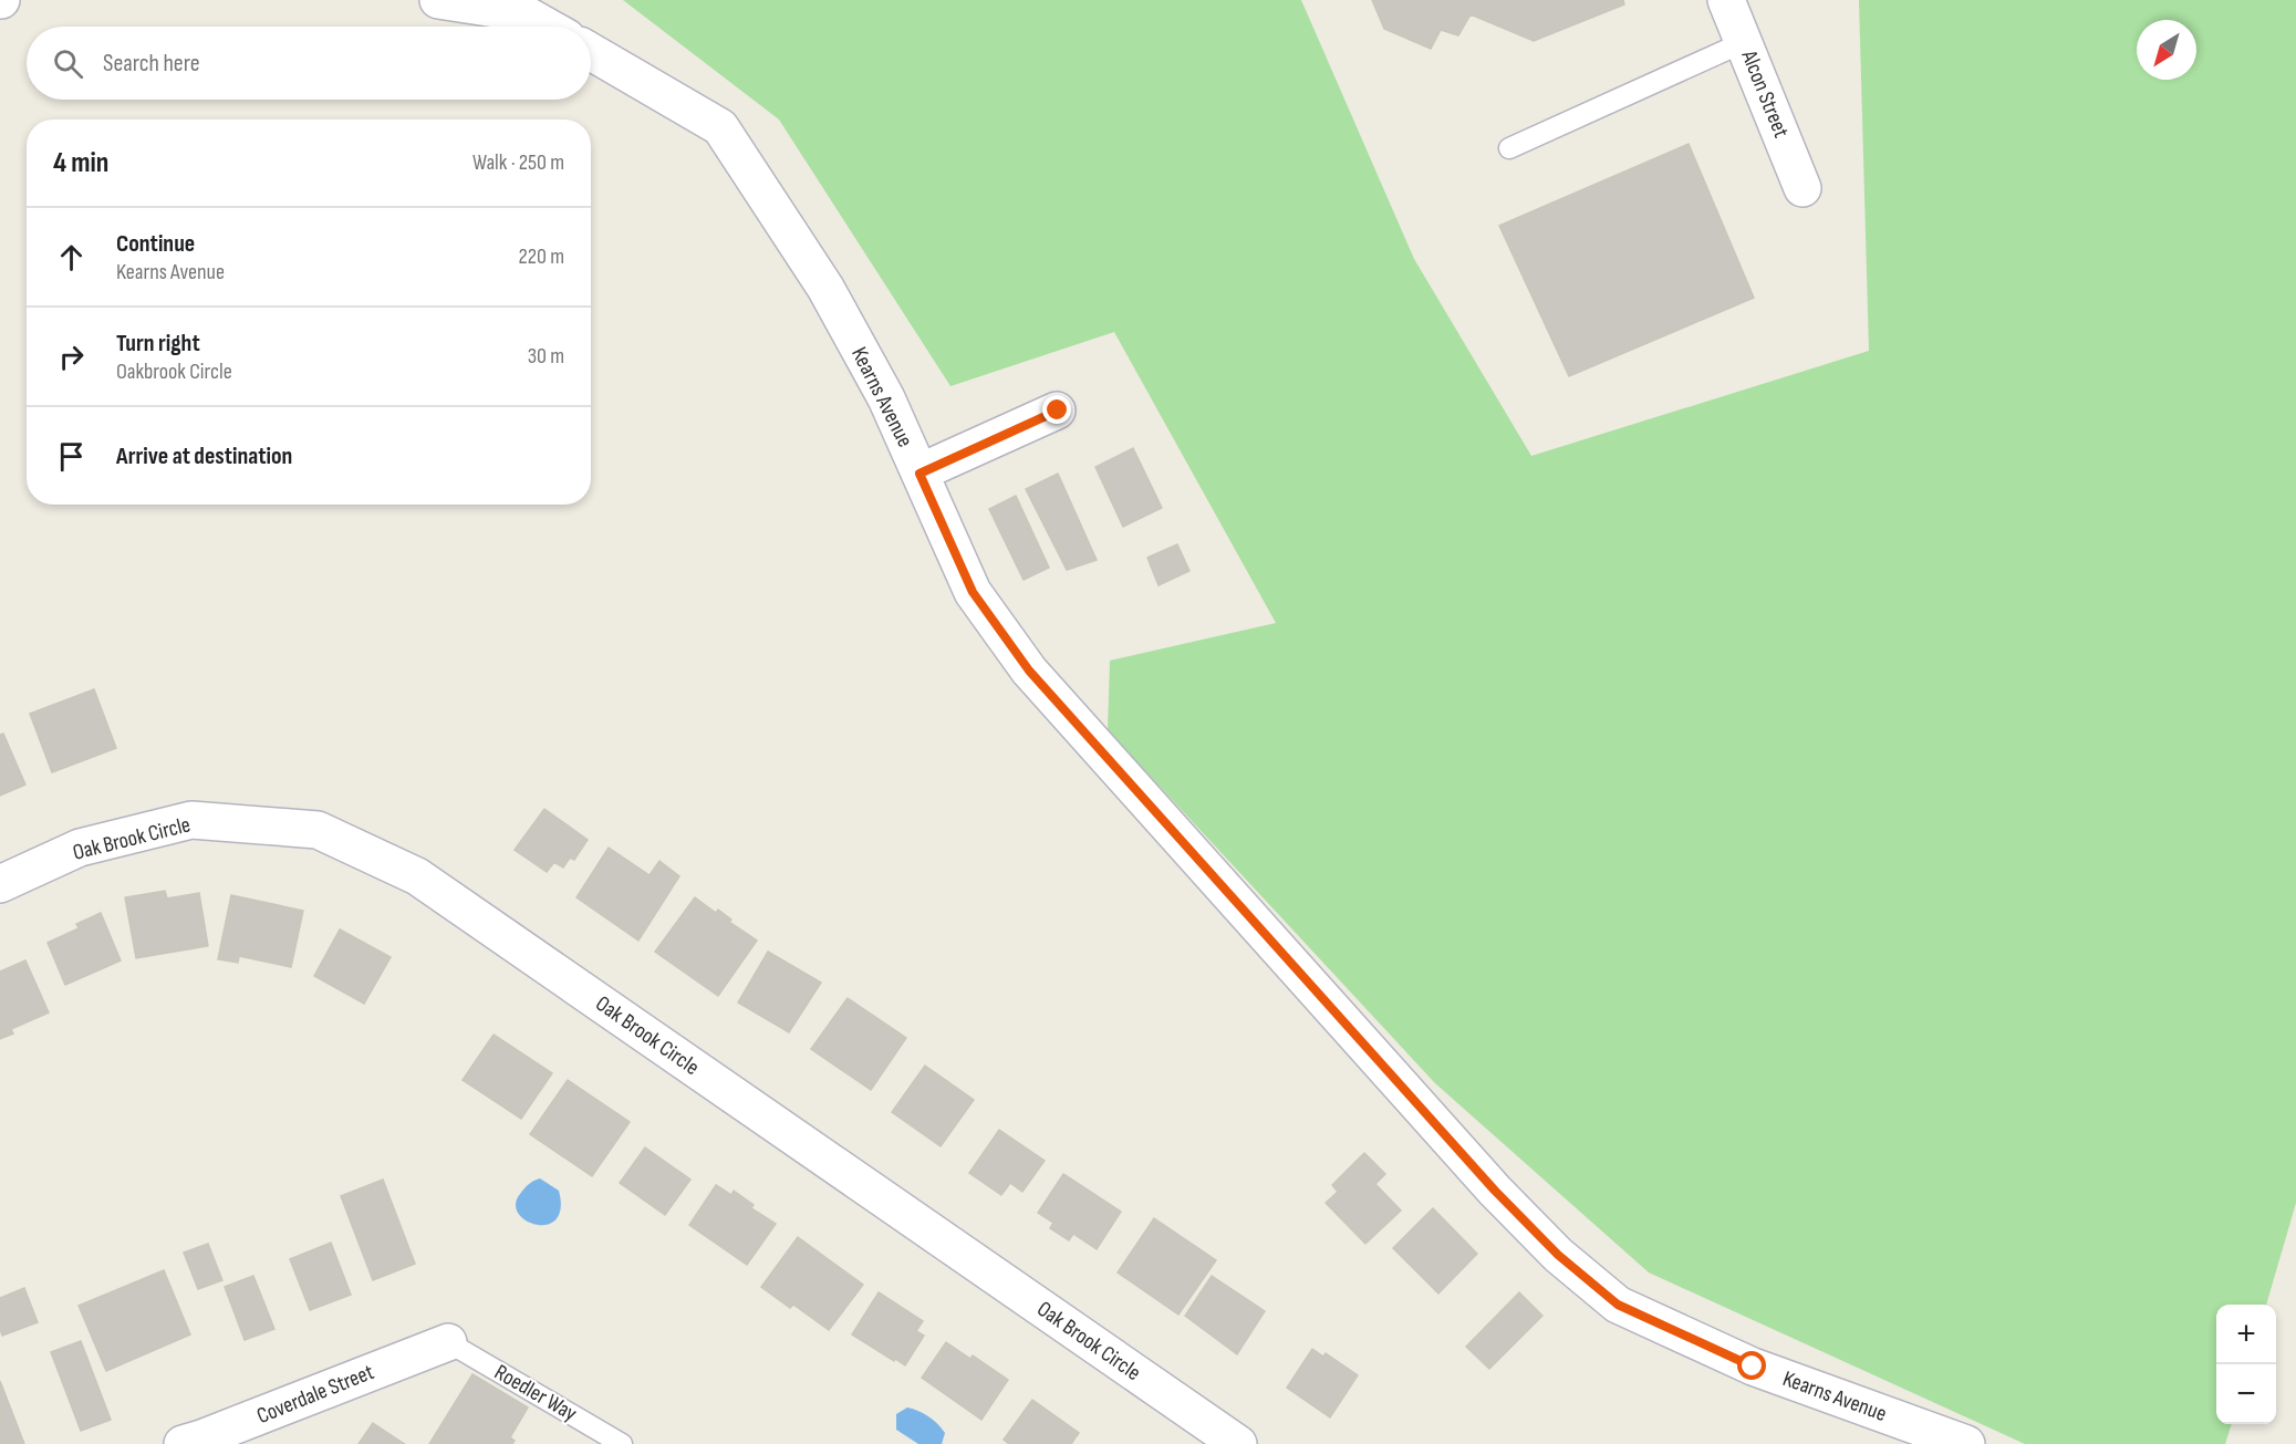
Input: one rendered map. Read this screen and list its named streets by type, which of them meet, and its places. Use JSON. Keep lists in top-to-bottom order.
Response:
{
  "streets": {
    "street": [
      "Alcon Street",
      "Kearns Avenue",
      "Oak Brook Circle",
      "Coverdale Street"
    ],
    "lane": ["Roedler Way"]
  },
  "crossings": [
    ["Roedler Way", "Coverdale Street"]
  ],
  "north": "bottom left",
  "page": {
    "search": "Search here",
    "heading": ["4 min", "Walk · 250 m"],
    "list": [
      ["Continue", "Kearns Avenue", "220 m"],
      ["Turn right", "Oakbrook Circle", "30 m"],
      "Arrive at destination"
    ],
    "map_buttons": ["+", "−"]
  }
}
